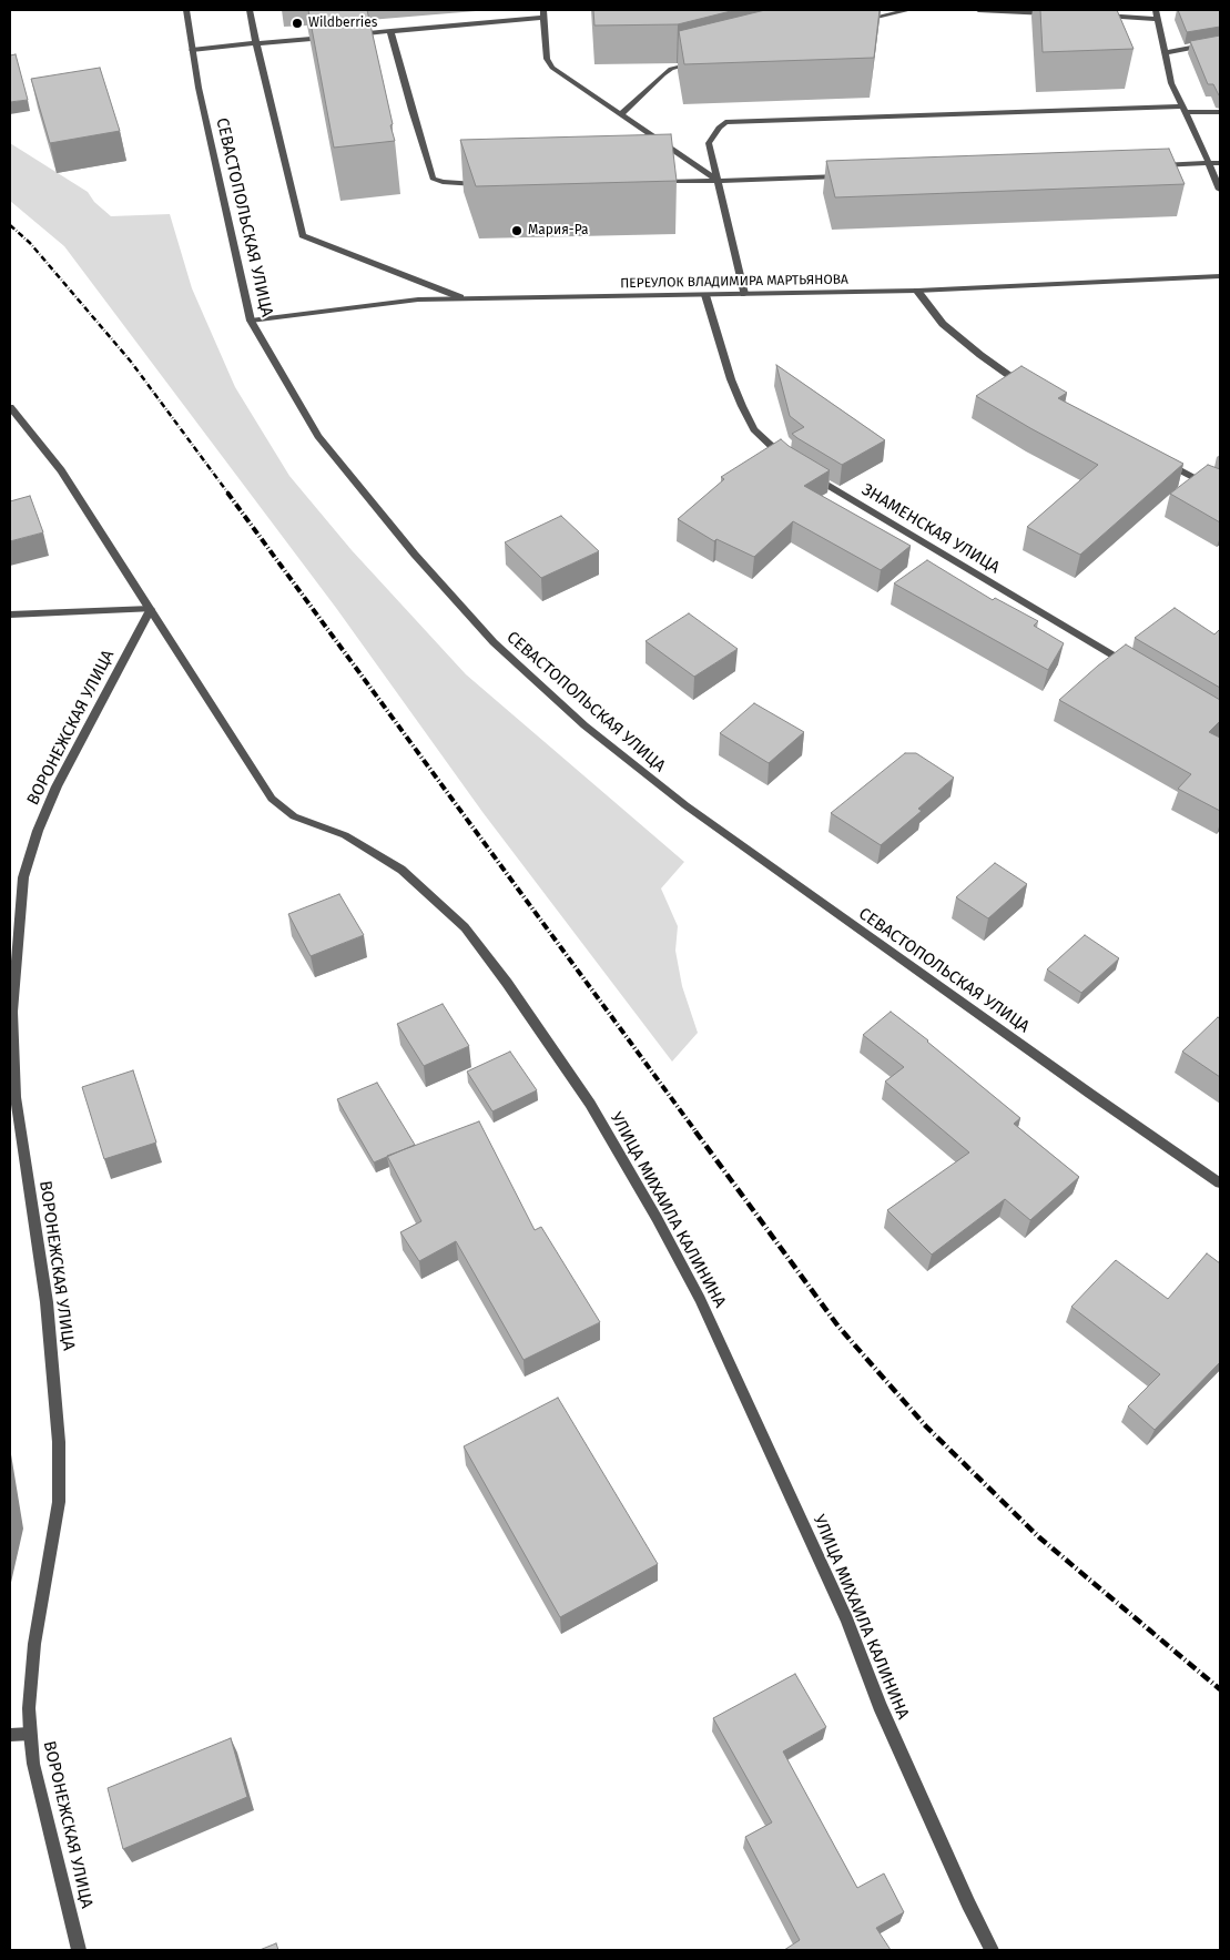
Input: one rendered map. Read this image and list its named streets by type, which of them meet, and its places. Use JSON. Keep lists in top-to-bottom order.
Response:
{
  "streets": {
    "street": [
      "СЕВАСТОПОЛЬСКАЯ УЛИЦА",
      "ПЕРЕУЛОК ВЛАДИМИРА МАРТЬЯНОВА",
      "ЗНАМЕНСКАЯ УЛИЦА",
      "ВОРОНЕЖСКАЯ УЛИЦА",
      "УЛИЦА МИХАИЛА КАЛИНИНА"
    ]
  },
  "crossings": [
    ["СЕВАСТОПОЛЬСКАЯ УЛИЦА", "ПЕРЕУЛОК ВЛАДИМИРА МАРТЬЯНОВА"],
    ["ВОРОНЕЖСКАЯ УЛИЦА", "УЛИЦА МИХАИЛА КАЛИНИНА"]
  ],
  "places": ["Wildberries", "Мария-Ра"]
}
